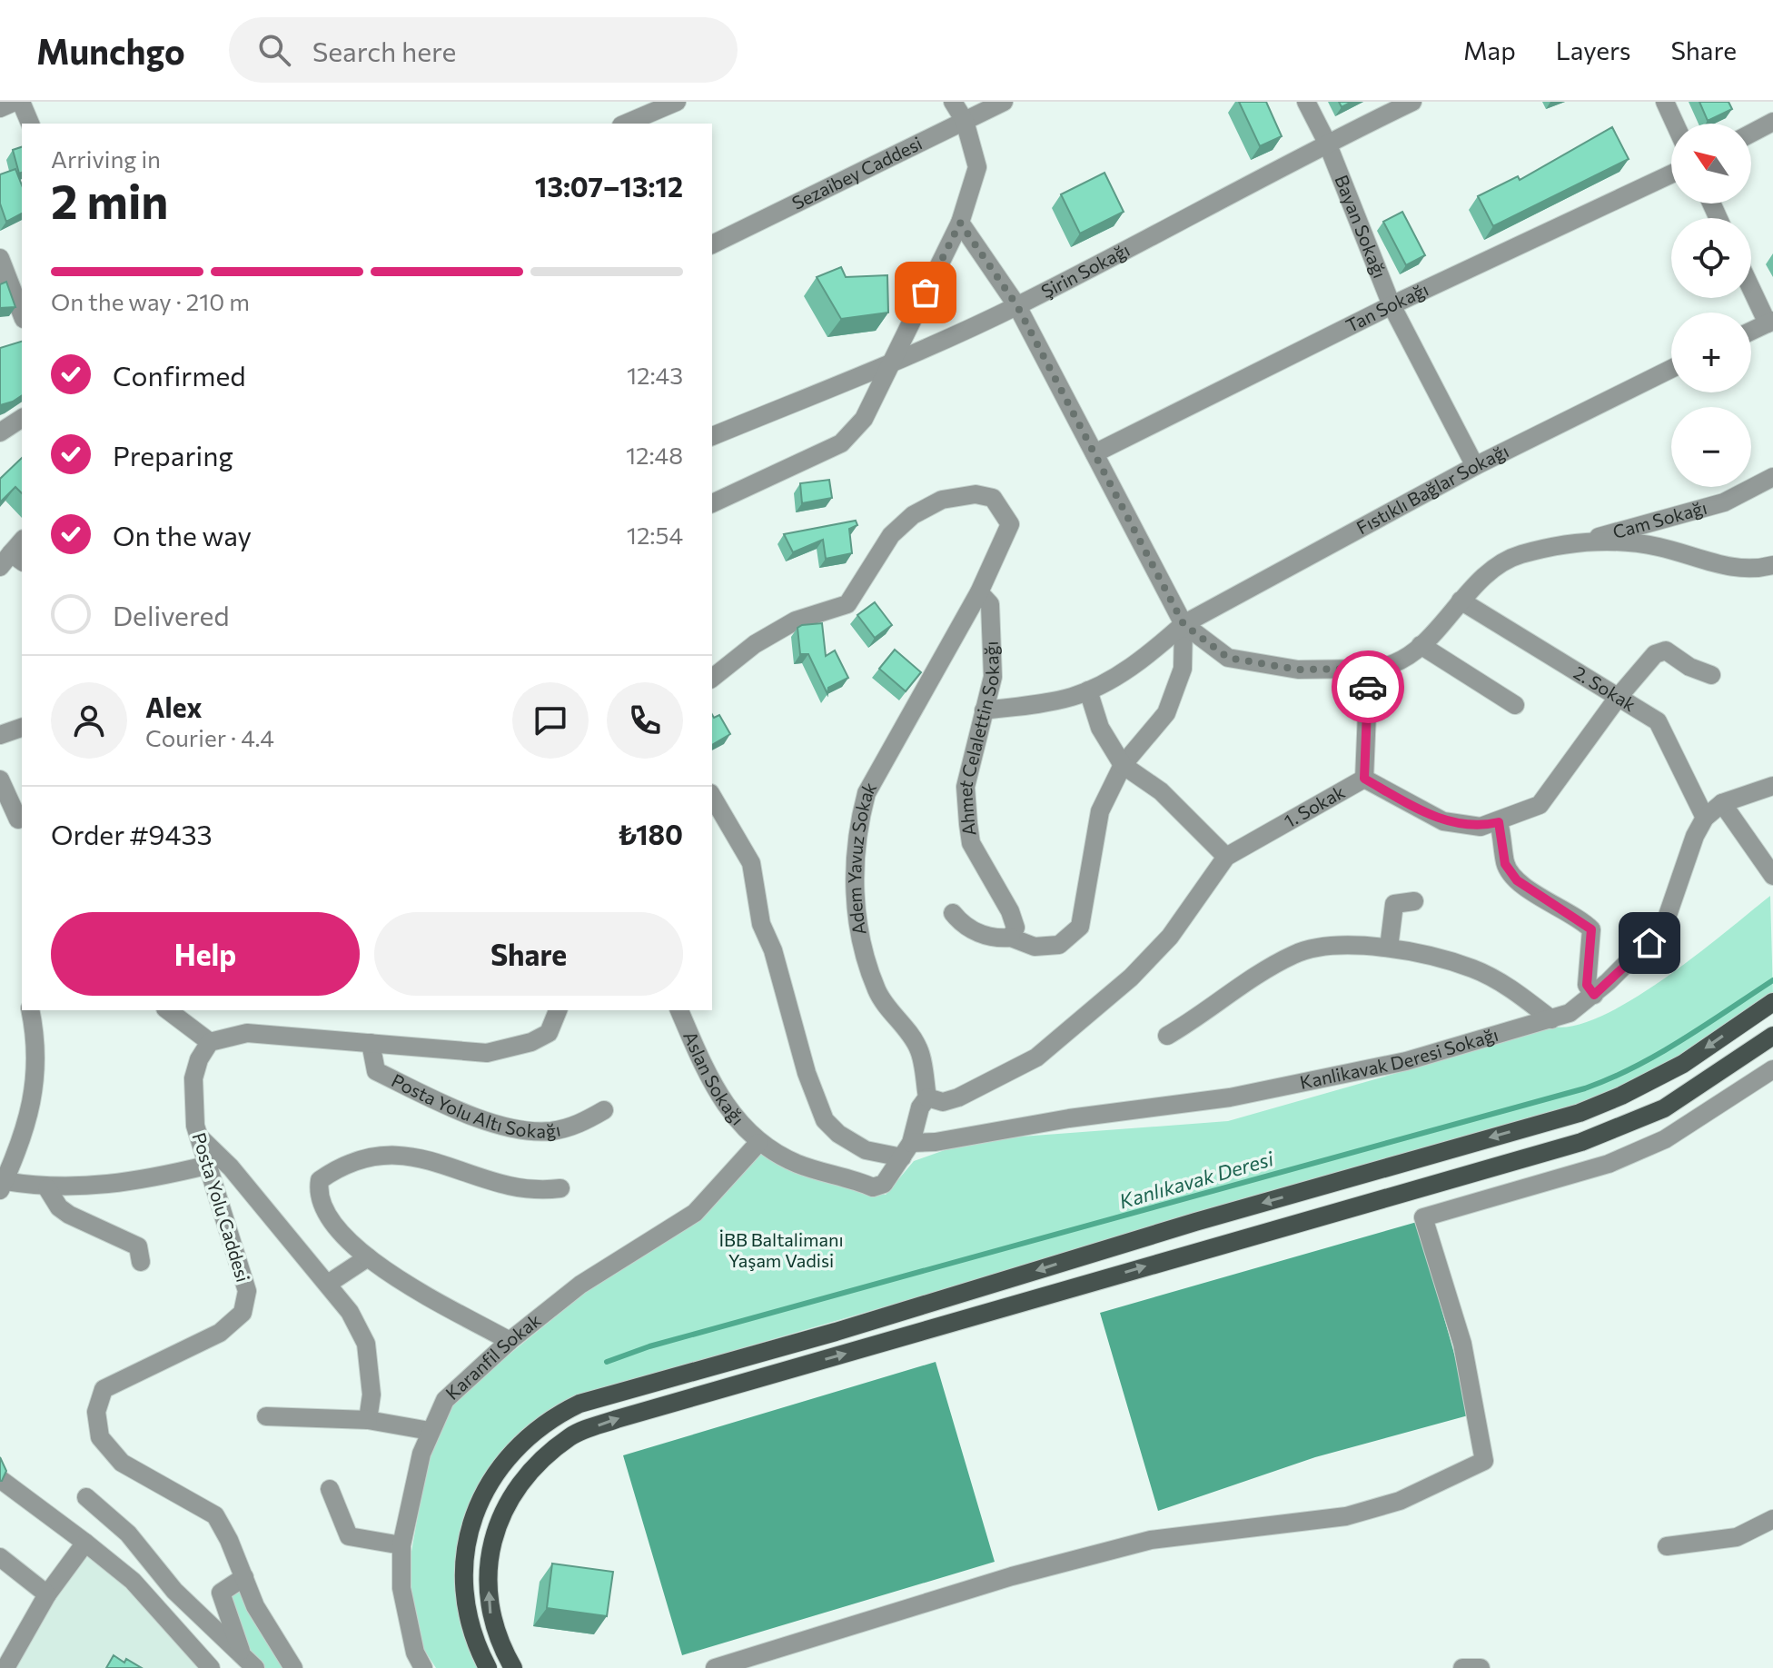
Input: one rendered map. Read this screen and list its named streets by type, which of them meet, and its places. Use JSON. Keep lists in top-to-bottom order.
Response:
{
  "streets": {
    "street": [
      "Sezaibey Caddesi",
      "Bayan Sokağı",
      "Şirin Sokağı",
      "Tan Sokağı",
      "Fıstıklı Bağlar Sokağı",
      "Cam Sokağı",
      "2. Sokak",
      "Ahmet Celalettin Sokağı",
      "1. Sokak",
      "Adem Yavuz Sokak",
      "Kanlikavak Deresi Sokağı",
      "Aslan Sokağı",
      "Posta Yolu Altı Sokağı",
      "Posta Yolu Caddesi",
      "Karanfil Sokak"
    ]
  },
  "crossings": [
    ["Bayan Sokağı", "Şirin Sokağı"],
    ["Bayan Sokağı", "Tan Sokağı"],
    ["Bayan Sokağı", "Fıstıklı Bağlar Sokağı"],
    ["Fıstıklı Bağlar Sokağı", "Ahmet Celalettin Sokağı"],
    ["2. Sokak", "1. Sokak"],
    ["2. Sokak", "Kanlikavak Deresi Sokağı"],
    ["Ahmet Celalettin Sokağı", "Adem Yavuz Sokak"],
    ["1. Sokak", "Adem Yavuz Sokak"],
    ["Aslan Sokağı", "Karanfil Sokak"]
  ],
  "water": ["Kanlıkavak Deresi"],
  "parks": ["İBB Baltalimanı Yaşam Vadisi"],
  "north": "top left",
  "page": {
    "header": "Munchgo",
    "search": "Search here",
    "nav": ["Map", "Layers", "Share"],
    "map_buttons": ["+", "−"],
    "heading": ["2 min", "Arriving in", "13:07–13:12"],
    "panel": [
      "Alex",
      "Courier · 4.4",
      "Order #9433",
      "₺180"
    ],
    "bar": "On the way · 210 m",
    "list": [
      ["Confirmed", "12:43"],
      ["Preparing", "12:48"],
      ["On the way", "12:54"],
      "Delivered"
    ],
    "buttons": ["Help", "Share"]
  }
}
